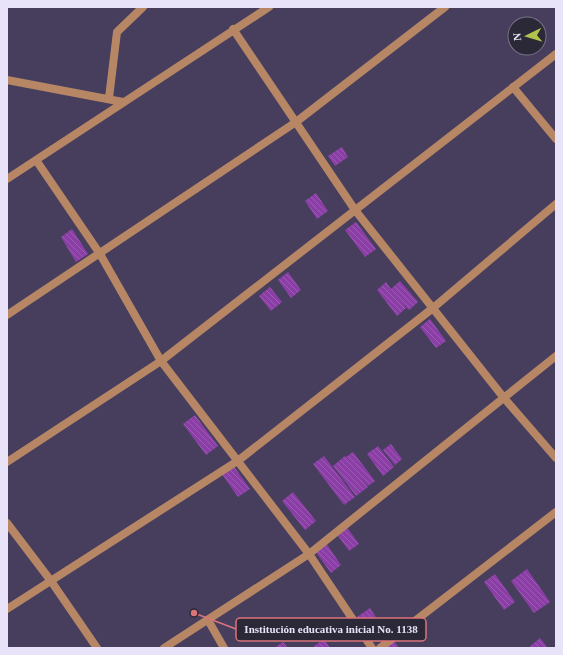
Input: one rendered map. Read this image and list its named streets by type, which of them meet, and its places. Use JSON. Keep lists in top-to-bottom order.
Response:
{
  "places": ["Institución educativa inicial No. 1138"],
  "north": "left"
}
